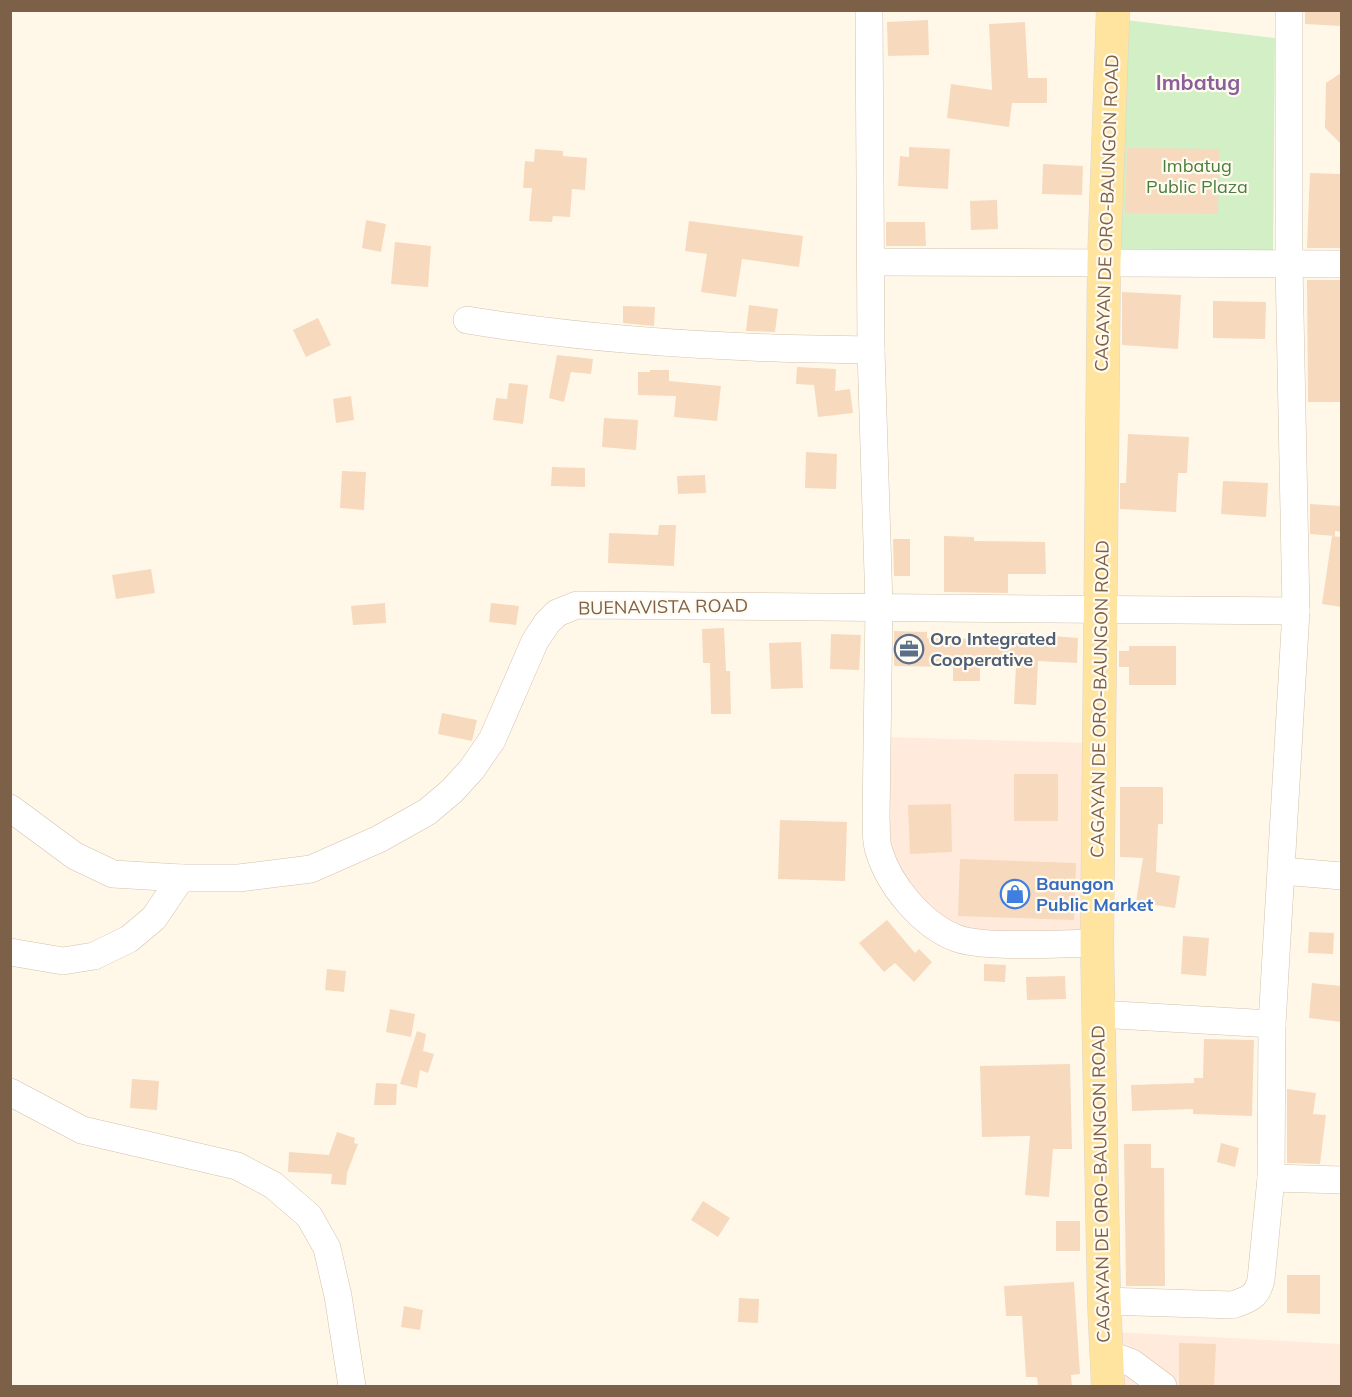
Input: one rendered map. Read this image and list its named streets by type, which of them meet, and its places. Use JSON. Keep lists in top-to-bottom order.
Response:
{
  "streets": {
    "main road": ["CAGAYAN DE ORO-BAUNGON ROAD"],
    "street": ["BUENAVISTA ROAD"]
  },
  "crossings": [
    ["CAGAYAN DE ORO-BAUNGON ROAD", "BUENAVISTA ROAD"]
  ],
  "districts": ["Imbatug"],
  "parks": ["Imbatug Public Plaza"],
  "places": {
    "office": ["Oro Integrated Cooperative"],
    "shop": ["Baungon Public Market"]
  }
}
